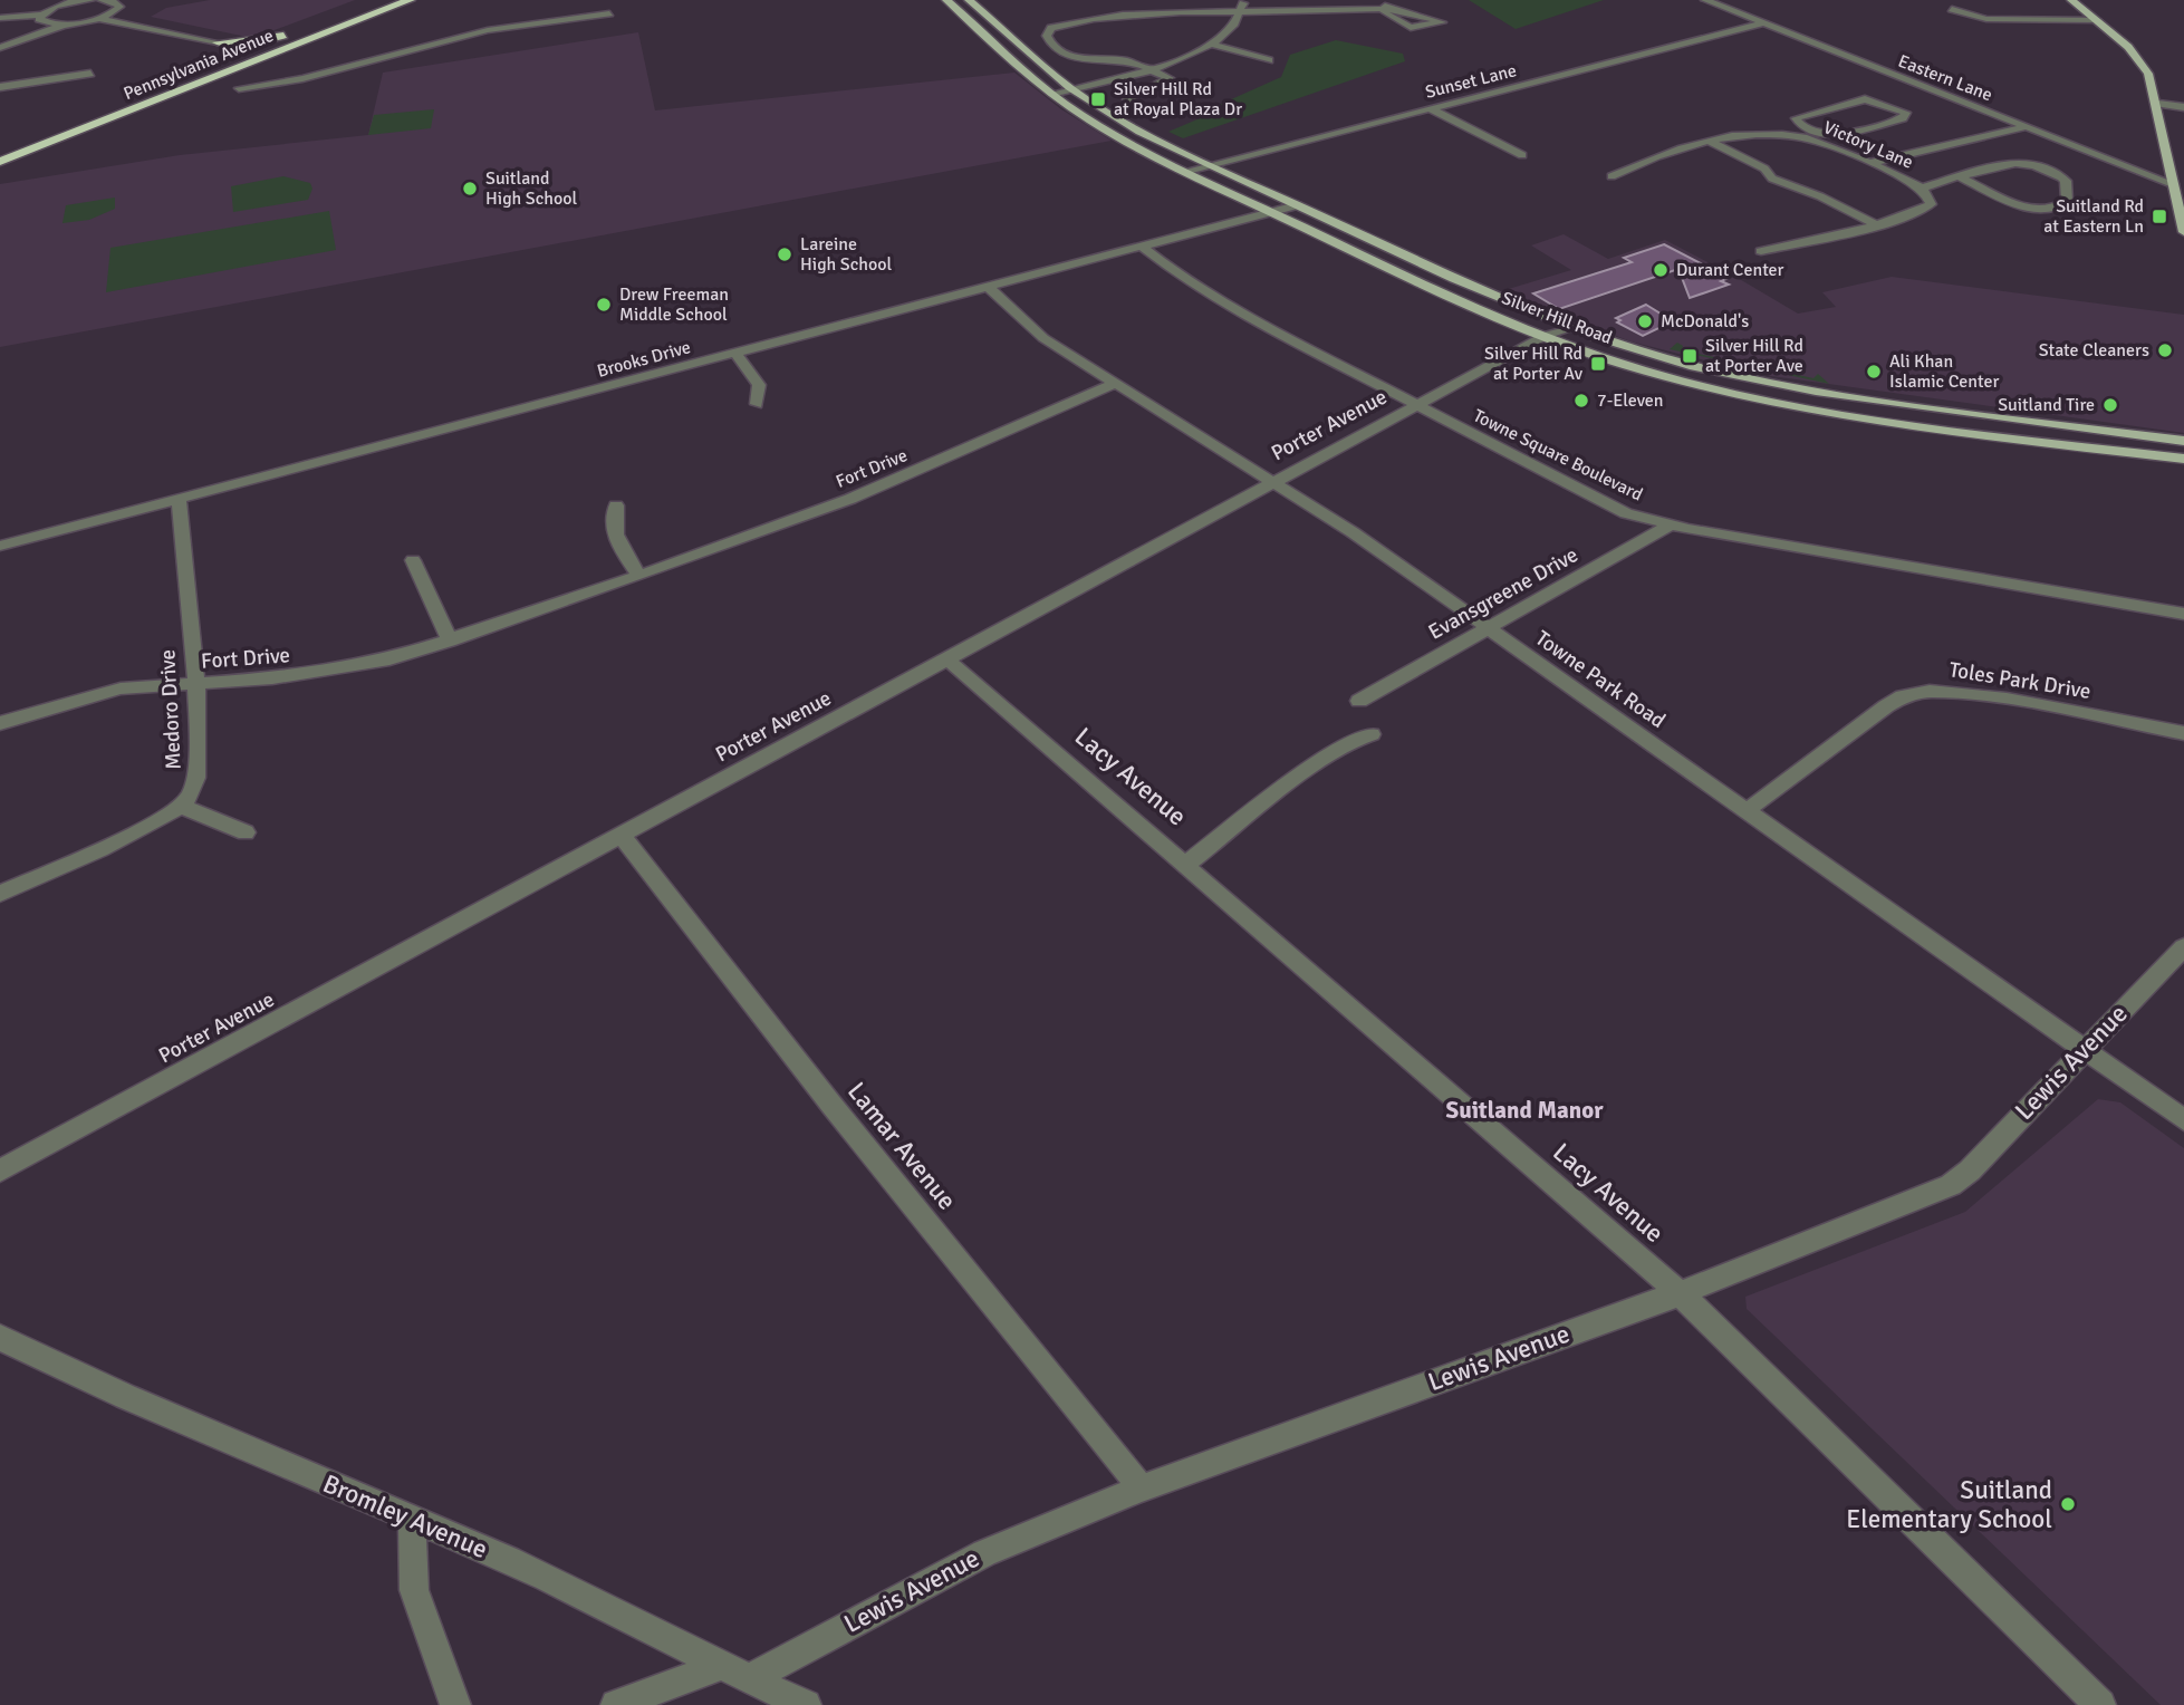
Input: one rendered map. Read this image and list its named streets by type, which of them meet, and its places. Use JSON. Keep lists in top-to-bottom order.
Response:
{
  "streets": {
    "highway": ["Pennsylvania Avenue"],
    "main road": ["Silver Hill Road"],
    "street": [
      "Eastern Lane",
      "Sunset Lane",
      "Victory Lane",
      "Brooks Drive",
      "Porter Avenue",
      "Towne Square Boulevard",
      "Fort Drive",
      "Evansgreene Drive",
      "Towne Park Road",
      "Toles Park Drive",
      "Medoro Drive",
      "Lacy Avenue",
      "Lewis Avenue",
      "Lamar Avenue",
      "Bromley Avenue"
    ]
  },
  "crossings": [
    ["Eastern Lane", "Sunset Lane"],
    ["Sunset Lane", "Silver Hill Road"],
    ["Silver Hill Road", "Brooks Drive"],
    ["Silver Hill Road", "Porter Avenue"],
    ["Brooks Drive", "Towne Square Boulevard"],
    ["Brooks Drive", "Towne Park Road"],
    ["Brooks Drive", "Medoro Drive"],
    ["Porter Avenue", "Towne Square Boulevard"],
    ["Porter Avenue", "Towne Park Road"],
    ["Porter Avenue", "Lacy Avenue"],
    ["Porter Avenue", "Lamar Avenue"],
    ["Towne Square Boulevard", "Evansgreene Drive"],
    ["Fort Drive", "Towne Park Road"],
    ["Fort Drive", "Medoro Drive"],
    ["Evansgreene Drive", "Towne Park Road"],
    ["Towne Park Road", "Toles Park Drive"],
    ["Towne Park Road", "Lewis Avenue"],
    ["Lacy Avenue", "Lewis Avenue"],
    ["Lewis Avenue", "Lamar Avenue"],
    ["Lewis Avenue", "Bromley Avenue"]
  ],
  "districts": ["Suitland Manor"],
  "places": {
    "transit": [
      "Silver Hill Rd at Royal Plaza Dr",
      "Suitland Rd at Eastern Ln",
      "Silver Hill Rd at Porter Ave",
      "Silver Hill Rd at Porter Av"
    ],
    "other": [
      "Suitland High School",
      "Lareine High School",
      "Durant Center",
      "Drew Freeman Middle School",
      "McDonald's",
      "State Cleaners",
      "Ali Khan Islamic Center",
      "7-Eleven",
      "Suitland Tire",
      "Suitland Elementary School"
    ]
  }
}
